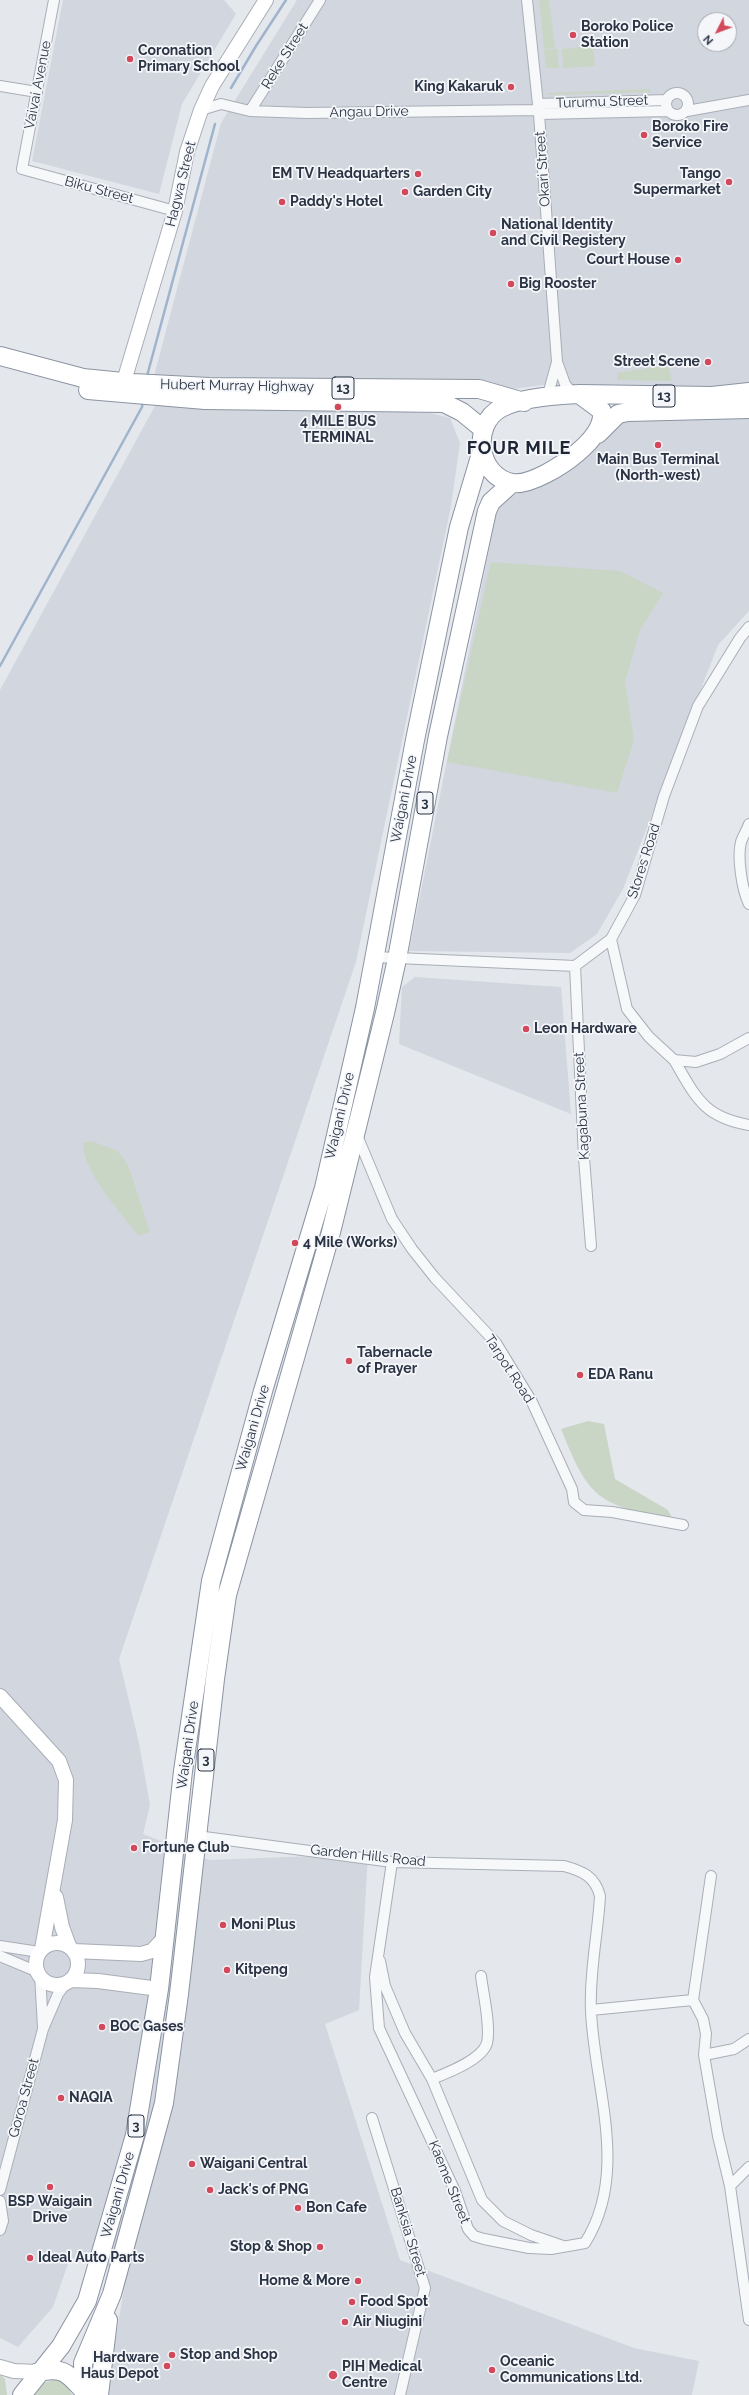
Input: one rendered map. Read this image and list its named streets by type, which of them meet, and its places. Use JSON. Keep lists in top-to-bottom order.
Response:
{
  "streets": {
    "highway": [
      "Hubert Murray Highway",
      "13",
      "Waigani Drive",
      "3"
    ],
    "street": [
      "Reke Street",
      "Vaivai Avenue",
      "Turumu Street",
      "Angau Drive",
      "Okari Street",
      "Hagwa Street",
      "Biku Street",
      "Stores Road",
      "Kagabuna Street",
      "Tarpot Road",
      "Garden Hills Road",
      "Goroa Street",
      "Kaeme Street",
      "Banksia Street"
    ]
  },
  "crossings": [
    ["Reke Street", "Angau Drive"],
    ["Vaivai Avenue", "Biku Street"],
    ["Turumu Street", "Angau Drive"],
    ["Turumu Street", "Okari Street"],
    ["Angau Drive", "Okari Street"],
    ["Angau Drive", "Hagwa Street"],
    ["Okari Street", "Hubert Murray Highway"],
    ["Okari Street", "13"],
    ["Okari Street", "Waigani Drive"],
    ["Hagwa Street", "Biku Street"],
    ["Hagwa Street", "Hubert Murray Highway"],
    ["Hubert Murray Highway", "13"],
    ["Hubert Murray Highway", "Waigani Drive"],
    ["13", "Waigani Drive"],
    ["Waigani Drive", "Tarpot Road"],
    ["Waigani Drive", "Garden Hills Road"],
    ["Stores Road", "Kagabuna Street"],
    ["Garden Hills Road", "Kaeme Street"]
  ],
  "districts": ["FOUR MILE"],
  "places": [
    "Boroko Police Station",
    "Coronation Primary School",
    "King Kakaruk",
    "Boroko Fire Service",
    "EM TV Headquarters",
    "Tango Supermarket",
    "Garden City",
    "Paddy's Hotel",
    "National Identity and Civil Registery",
    "Court House",
    "Big Rooster",
    "Street Scene",
    "4 MILE BUS TERMINAL",
    "Main Bus Terminal (North-west)",
    "Leon Hardware",
    "4 Mile (Works)",
    "Tabernacle of Prayer",
    "EDA Ranu",
    "Fortune Club",
    "Moni Plus",
    "Kitpeng",
    "BOC Gases",
    "NAQIA",
    "Waigani Central",
    "BSP Waigain Drive",
    "Jack's of PNG",
    "Bon Cafe",
    "Stop & Shop",
    "Ideal Auto Parts",
    "Home & More",
    "Food Spot",
    "Air Niugini",
    "Stop and Shop",
    "Hardware Haus Depot",
    "Oceanic Communications Ltd.",
    "PIH Medical Centre"
  ],
  "north": "bottom left"
}
